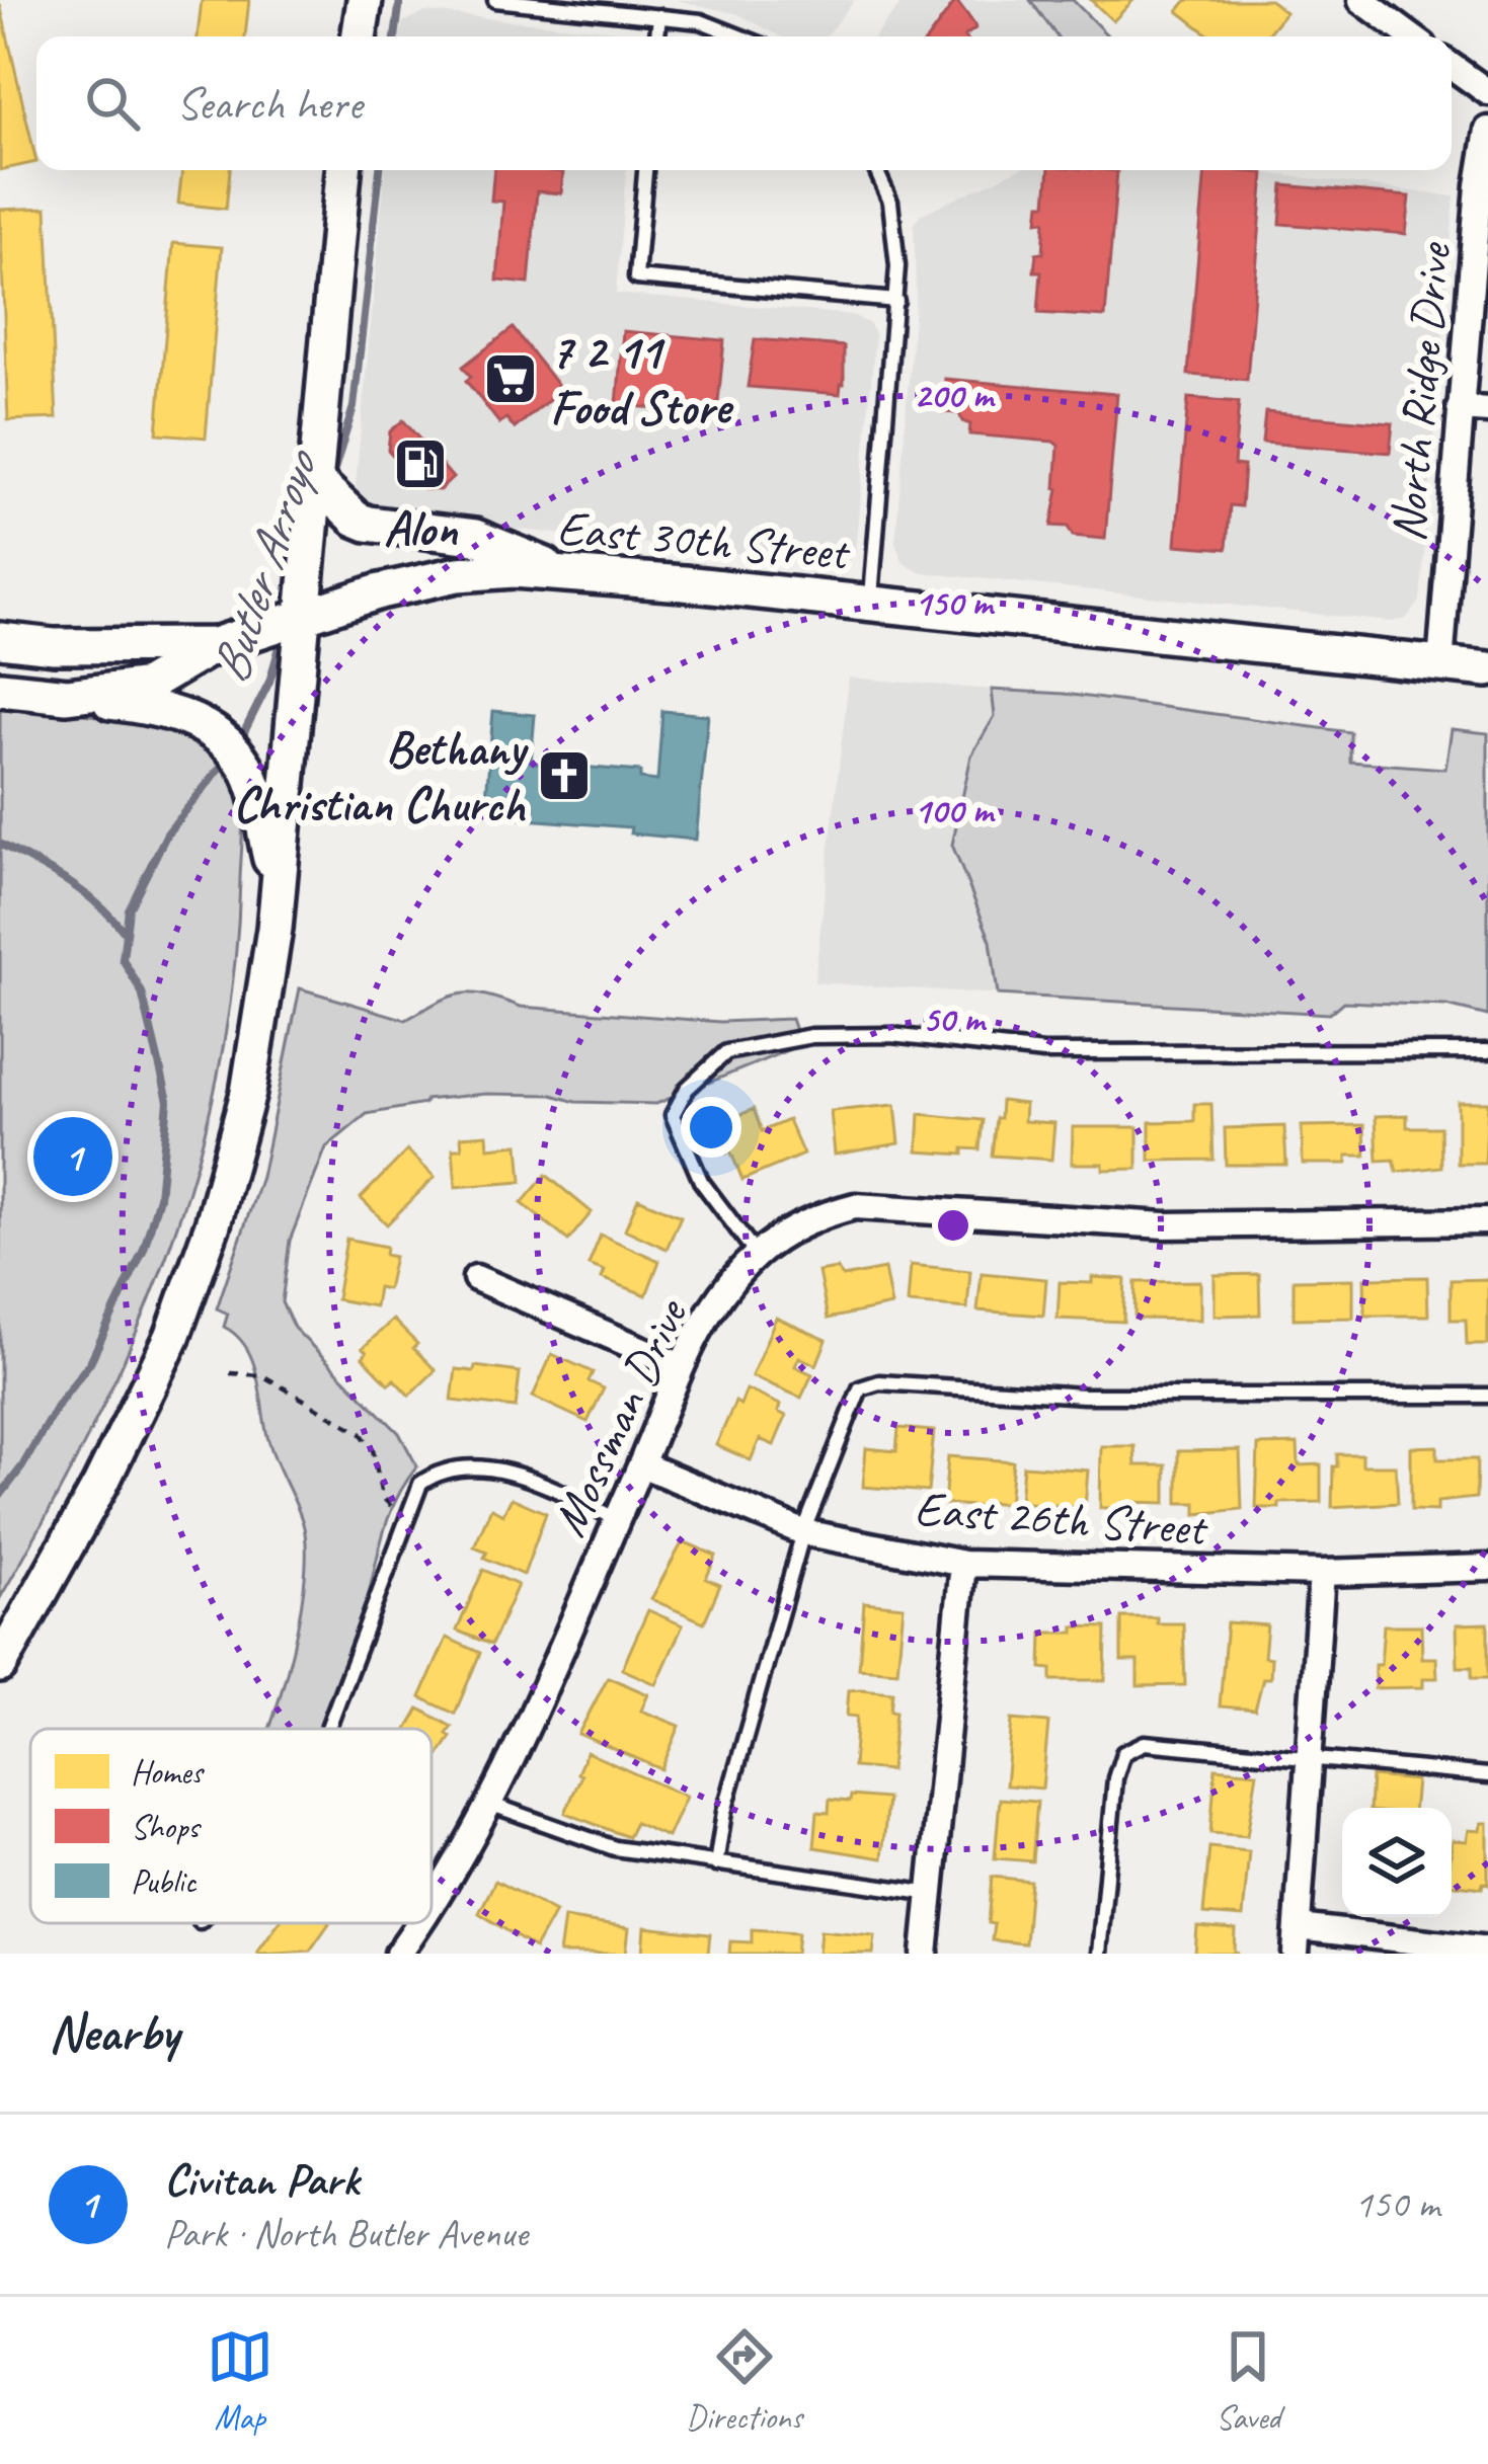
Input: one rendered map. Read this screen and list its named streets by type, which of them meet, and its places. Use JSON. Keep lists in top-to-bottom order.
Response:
{
  "streets": {
    "main road": ["East 30th Street"],
    "street": ["North Ridge Drive", "Mossman Drive", "East 26th Street"]
  },
  "crossings": [
    ["North Ridge Drive", "East 30th Street"],
    ["Mossman Drive", "East 26th Street"]
  ],
  "water": ["Butler Arroyo"],
  "places": {
    "supermarket": ["7 2 11 Food Store"],
    "fuel station": ["Alon"],
    "church": ["Bethany Christian Church"]
  },
  "legend": ["Homes", "Shops", "Public"],
  "page": {
    "search": "Search here",
    "pins": "1",
    "heading": "Nearby",
    "list": [
      {
        "mark": "1",
        "name": "Civitan Park",
        "note": "Park · North Butler Avenue",
        "value": "150 m"
      }
    ],
    "nav": ["Map", "Directions", "Saved"]
  },
  "rings": [
    "200 m",
    "150 m",
    "100 m",
    "50 m"
  ]
}
